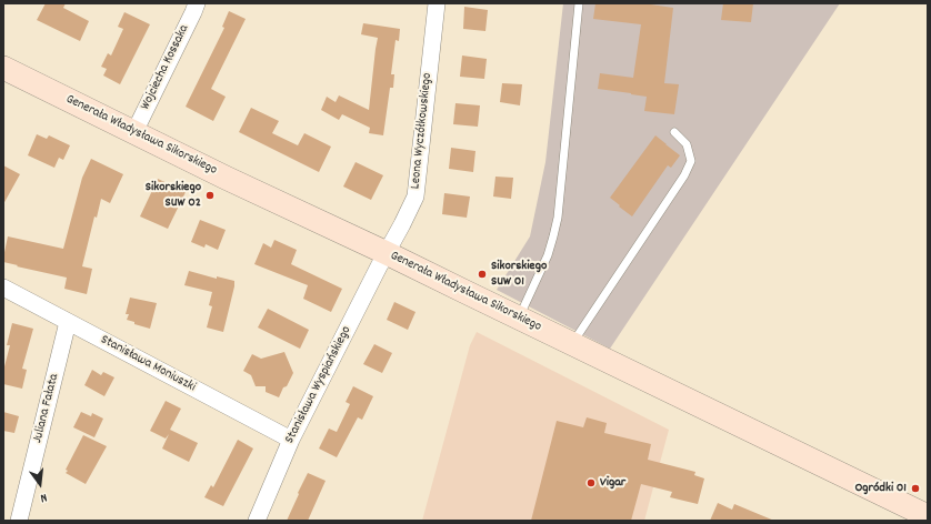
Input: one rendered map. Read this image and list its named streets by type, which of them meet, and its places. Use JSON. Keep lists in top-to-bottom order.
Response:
{
  "streets": {
    "street": [
      "Wojciecha Kossaka",
      "Leona Wyczółkowskiego",
      "Generała Władysława Sikorskiego",
      "Stanisława Moniuszki",
      "Stanisława Wyspiańskiego",
      "Juliana Fałata"
    ]
  },
  "crossings": [
    ["Wojciecha Kossaka", "Generała Władysława Sikorskiego"],
    ["Leona Wyczółkowskiego", "Generała Władysława Sikorskiego"],
    ["Leona Wyczółkowskiego", "Stanisława Wyspiańskiego"],
    ["Generała Władysława Sikorskiego", "Stanisława Wyspiańskiego"],
    ["Stanisława Moniuszki", "Stanisława Wyspiańskiego"],
    ["Stanisława Moniuszki", "Juliana Fałata"]
  ],
  "places": [
    "Sikorskiego SUW 02",
    "Sikorskiego SUW 01",
    "Vigar",
    "Ogródki 01"
  ],
  "north": "bottom"
}
